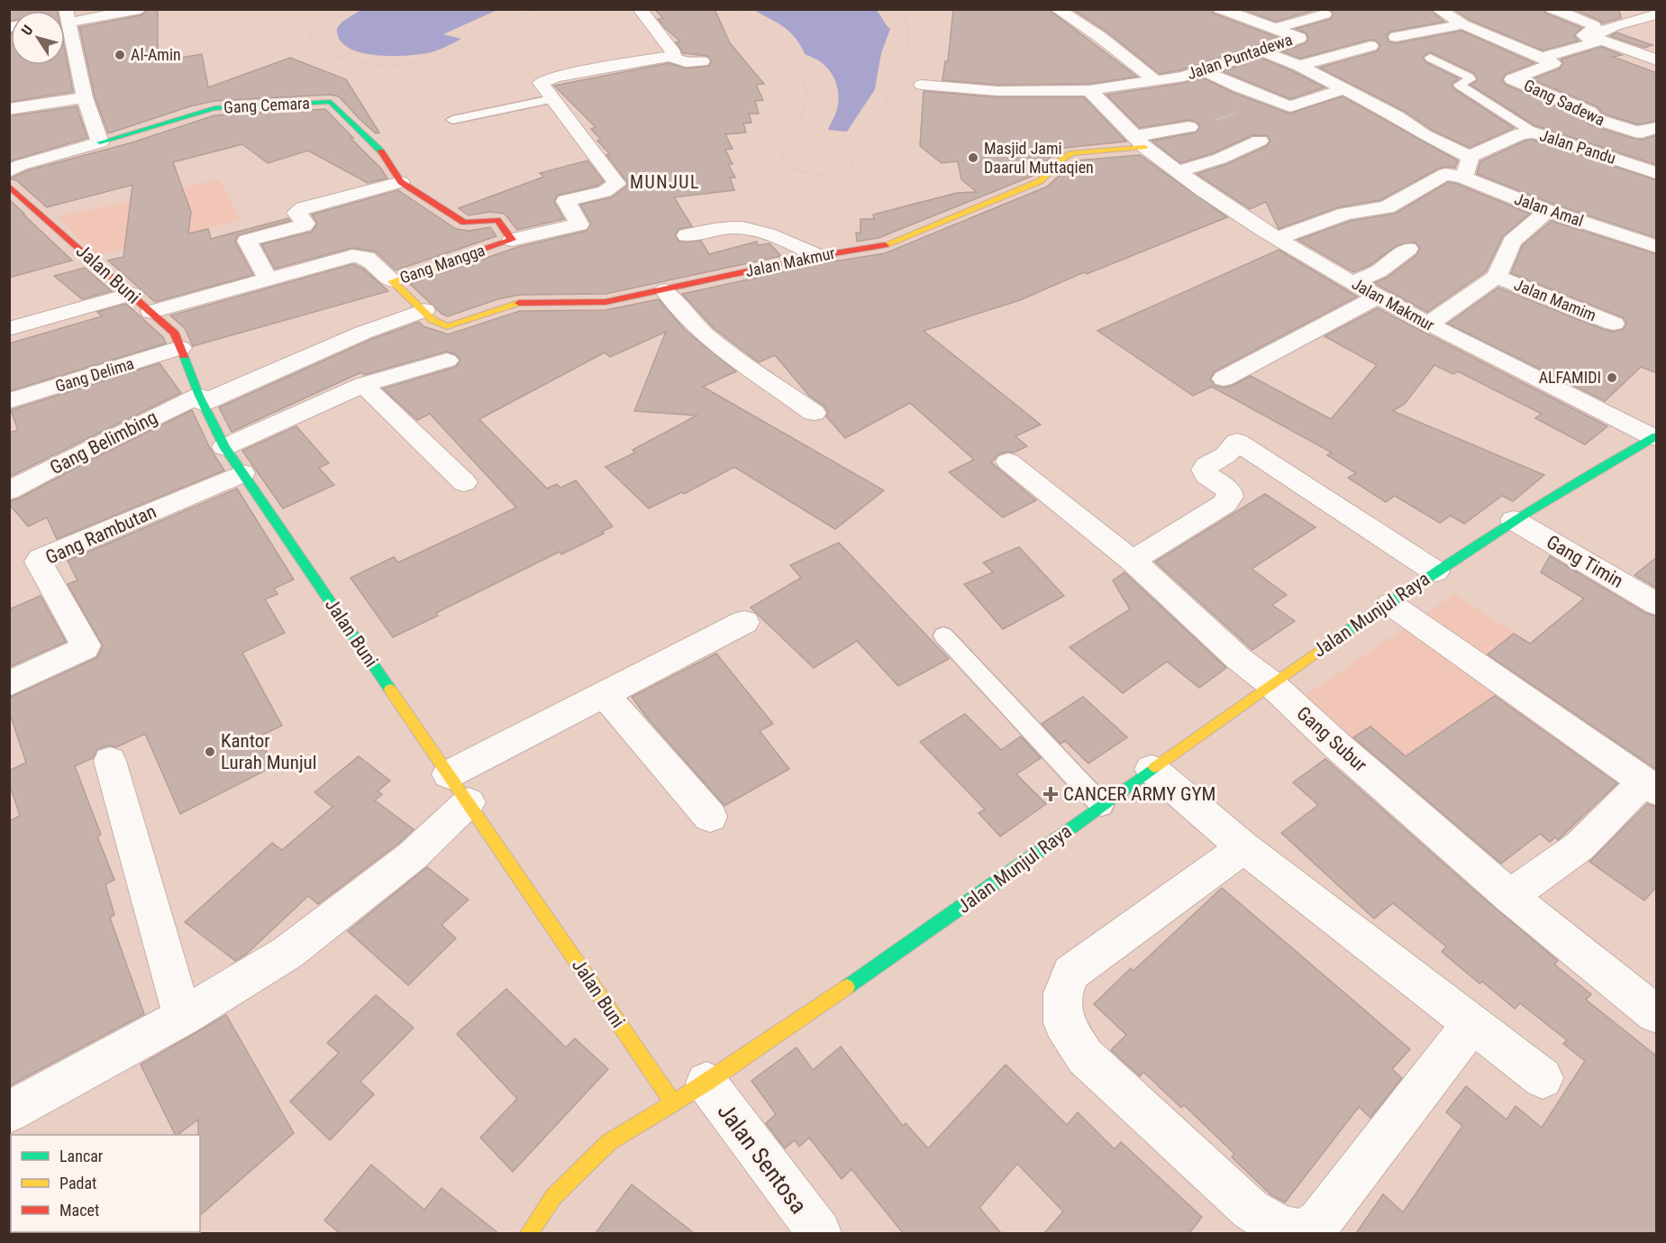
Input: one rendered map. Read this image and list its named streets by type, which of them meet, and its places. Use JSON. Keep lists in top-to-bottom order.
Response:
{
  "streets": {
    "street": [
      "Jalan Puntadewa",
      "Gang Sadewa",
      "Gang Cemara",
      "Jalan Pandu",
      "Jalan Amal",
      "Jalan Makmur",
      "Gang Mangga",
      "Jalan Buni",
      "Jalan Mamim",
      "Gang Delima",
      "Gang Belimbing",
      "Gang Rambutan",
      "Gang Timin",
      "Jalan Munjul Raya",
      "Gang Subur",
      "Jalan Sentosa"
    ]
  },
  "crossings": [
    ["Gang Cemara", "Gang Mangga"],
    ["Jalan Makmur", "Gang Mangga"],
    ["Jalan Makmur", "Jalan Munjul Raya"],
    ["Gang Mangga", "Jalan Buni"],
    ["Gang Mangga", "Gang Belimbing"],
    ["Jalan Buni", "Gang Delima"],
    ["Jalan Buni", "Gang Belimbing"],
    ["Jalan Buni", "Gang Rambutan"],
    ["Jalan Buni", "Jalan Munjul Raya"],
    ["Jalan Buni", "Jalan Sentosa"],
    ["Gang Timin", "Jalan Munjul Raya"],
    ["Jalan Munjul Raya", "Gang Subur"],
    ["Jalan Munjul Raya", "Jalan Sentosa"]
  ],
  "districts": ["MUNJUL"],
  "places": {
    "other": [
      "Al-Amin",
      "Masjid Jami Daarul Muttaqien",
      "ALFAMIDI",
      "Kantor Lurah Munjul"
    ],
    "health": ["CANCER ARMY GYM"]
  },
  "legend": ["Lancar", "Padat", "Macet"],
  "north": "top left"
}
